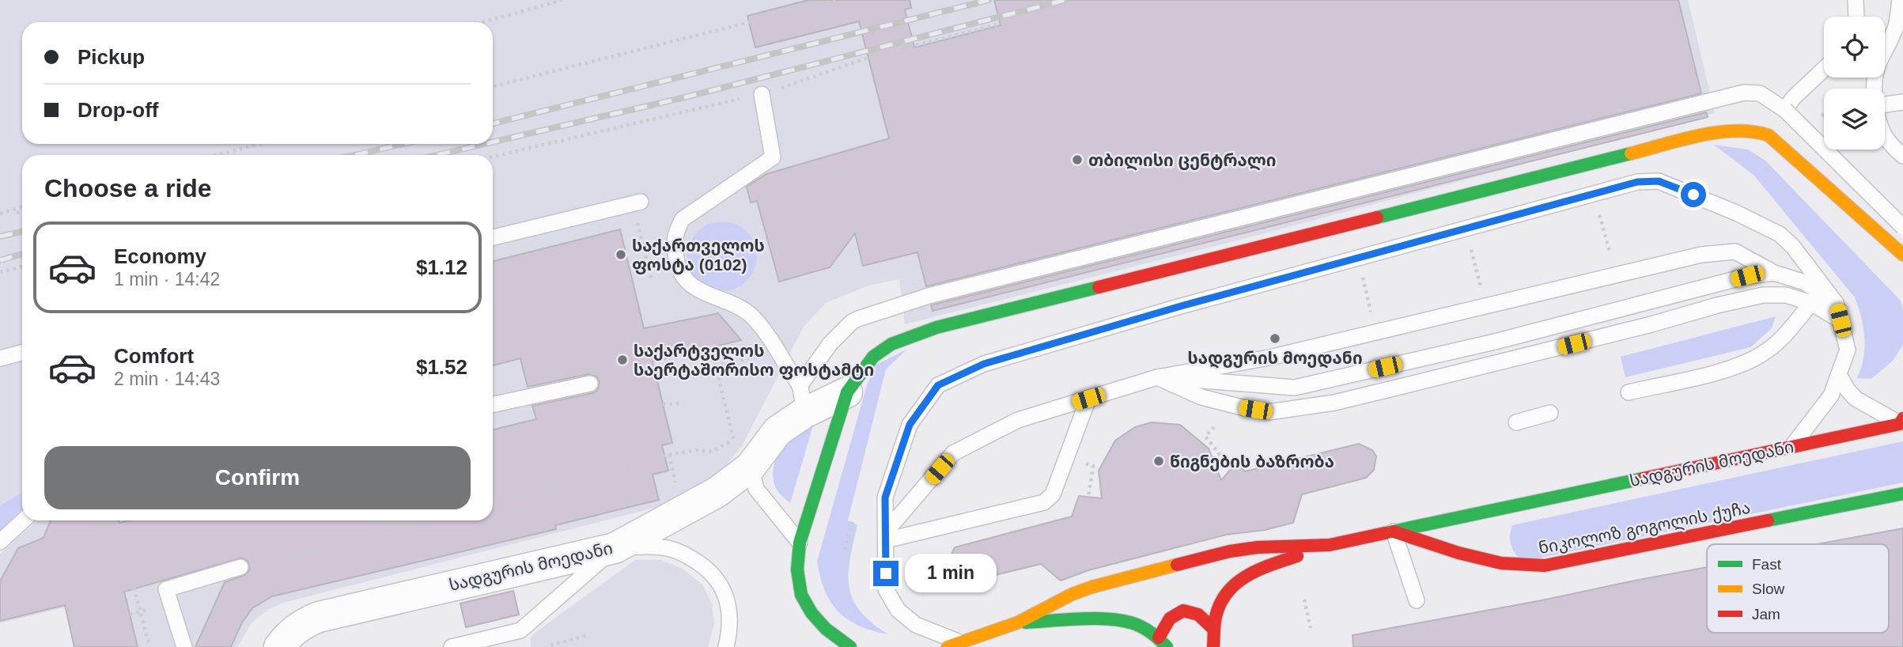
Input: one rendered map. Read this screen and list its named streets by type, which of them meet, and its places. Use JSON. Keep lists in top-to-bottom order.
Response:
{
  "streets": {
    "main road": ["სადგურის მოედანი", "ნიკოლოზ გოგოლის ქუჩა"]
  },
  "crossings": [
    ["სადგურის მოედანი", "ნიკოლოზ გოგოლის ქუჩა"]
  ],
  "places": [
    "თბილისი ცენტრალი",
    "საქართველოს ფოსტა (0102)",
    "სადგურის მოედანი",
    "საქარტველოს საერტაშორისო ფოსტამტი",
    "წიგნების ბაზრობა"
  ],
  "legend": ["Fast", "Slow", "Jam"],
  "page": {
    "banner": ["Pickup", "Drop-off"],
    "heading": "Choose a ride",
    "list": [
      {
        "name": "Economy",
        "note": "1 min · 14:42",
        "value": "$1.12"
      },
      {
        "name": "Comfort",
        "note": "2 min · 14:43",
        "value": "$1.52"
      }
    ],
    "buttons": "Confirm",
    "bubble": "1 min"
  }
}
